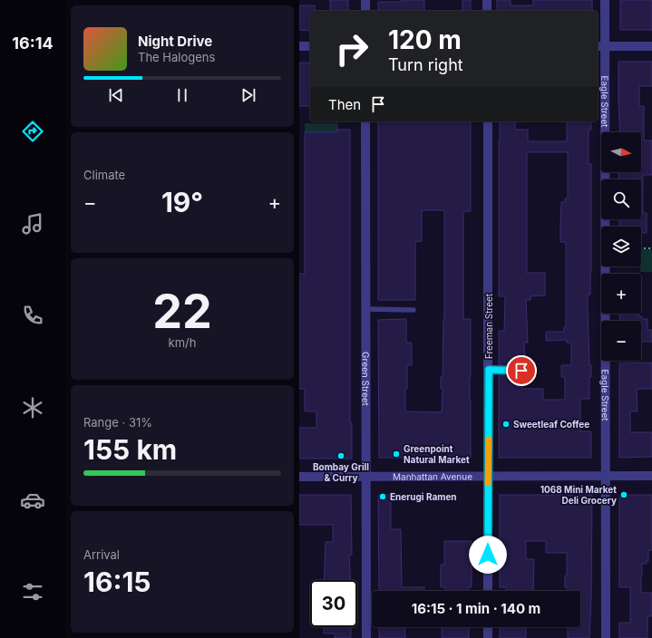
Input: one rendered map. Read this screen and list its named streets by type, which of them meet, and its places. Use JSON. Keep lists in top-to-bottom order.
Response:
{
  "streets": {
    "street": [
      "Eagle Street",
      "Freeman Street",
      "Green Street",
      "Manhattan Avenue"
    ]
  },
  "crossings": [
    ["Eagle Street", "Manhattan Avenue"],
    ["Freeman Street", "Manhattan Avenue"],
    ["Green Street", "Manhattan Avenue"]
  ],
  "places": [
    "Sweetleaf Coffee",
    "Greenpoint Natural Market",
    "Bombay Grill & Curry",
    "1068 Mini Market Deli Grocery",
    "Enerugi Ramen"
  ],
  "north": "right",
  "page": {
    "tabs": "16:14",
    "turn": ["120 m", "Turn right"],
    "song": ["Night Drive", "The Halogens"],
    "then": "Then",
    "tile": [
      "Climate",
      ["22", "km/h"],
      ["Range · 31%", "155 km"],
      ["Arrival", "16:15"]
    ],
    "map_buttons": ["+", "−"],
    "heat": ["−", "19°", "+"],
    "limit": "30",
    "trip": "16:15 · 1 min · 140 m"
  }
}
